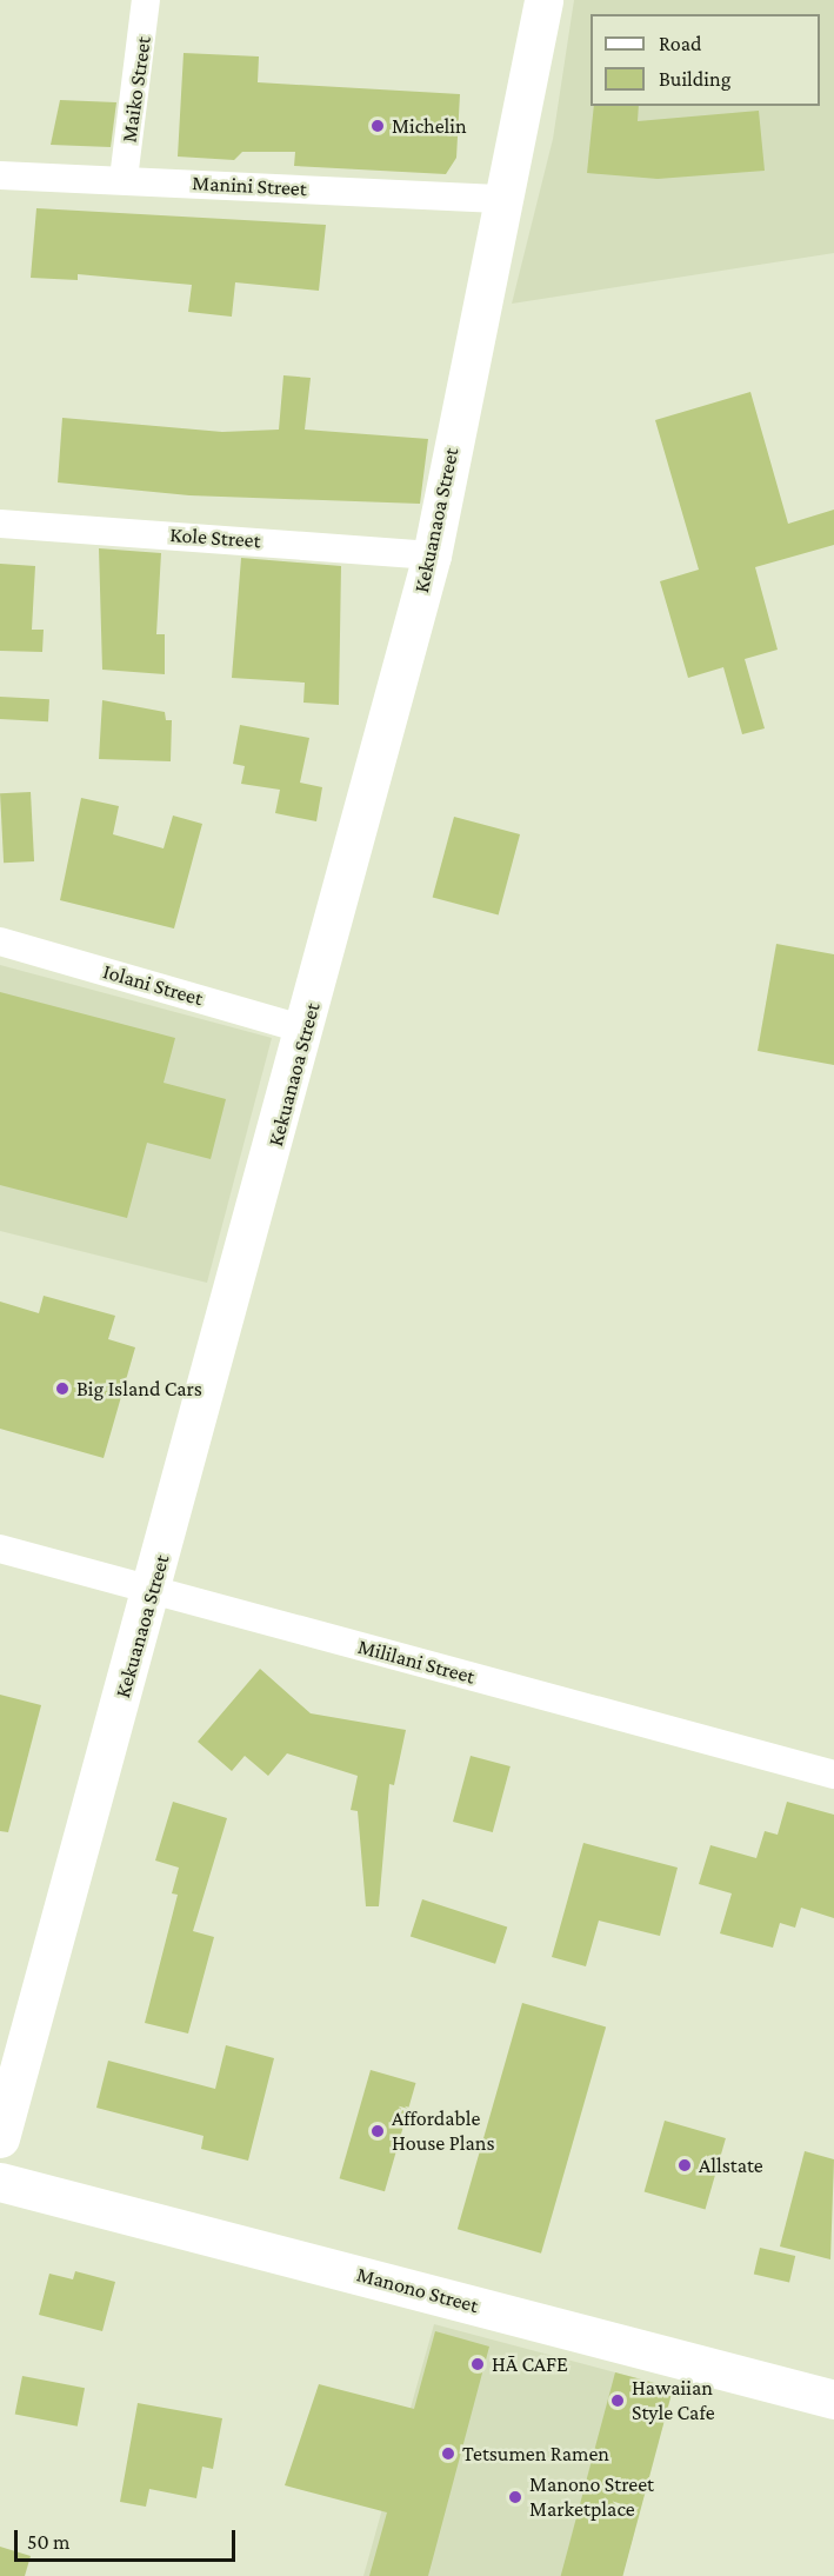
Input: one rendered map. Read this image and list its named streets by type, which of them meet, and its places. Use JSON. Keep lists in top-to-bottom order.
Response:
{
  "streets": {
    "street": [
      "Maiko Street",
      "Manini Street",
      "Kekuanaoa Street",
      "Kole Street",
      "Iolani Street",
      "Mililani Street",
      "Manono Street"
    ]
  },
  "crossings": [
    ["Maiko Street", "Manini Street"],
    ["Manini Street", "Kekuanaoa Street"],
    ["Kekuanaoa Street", "Kole Street"],
    ["Kekuanaoa Street", "Iolani Street"],
    ["Kekuanaoa Street", "Mililani Street"]
  ],
  "places": [
    "Michelin",
    "Big Island Cars",
    "Affordable House Plans",
    "Allstate",
    "HĀ CAFE",
    "Hawaiian Style Cafe",
    "Tetsumen Ramen",
    "Manono Street Marketplace"
  ],
  "legend": ["Road", "Building"],
  "scale_bar": "50 m"
}
